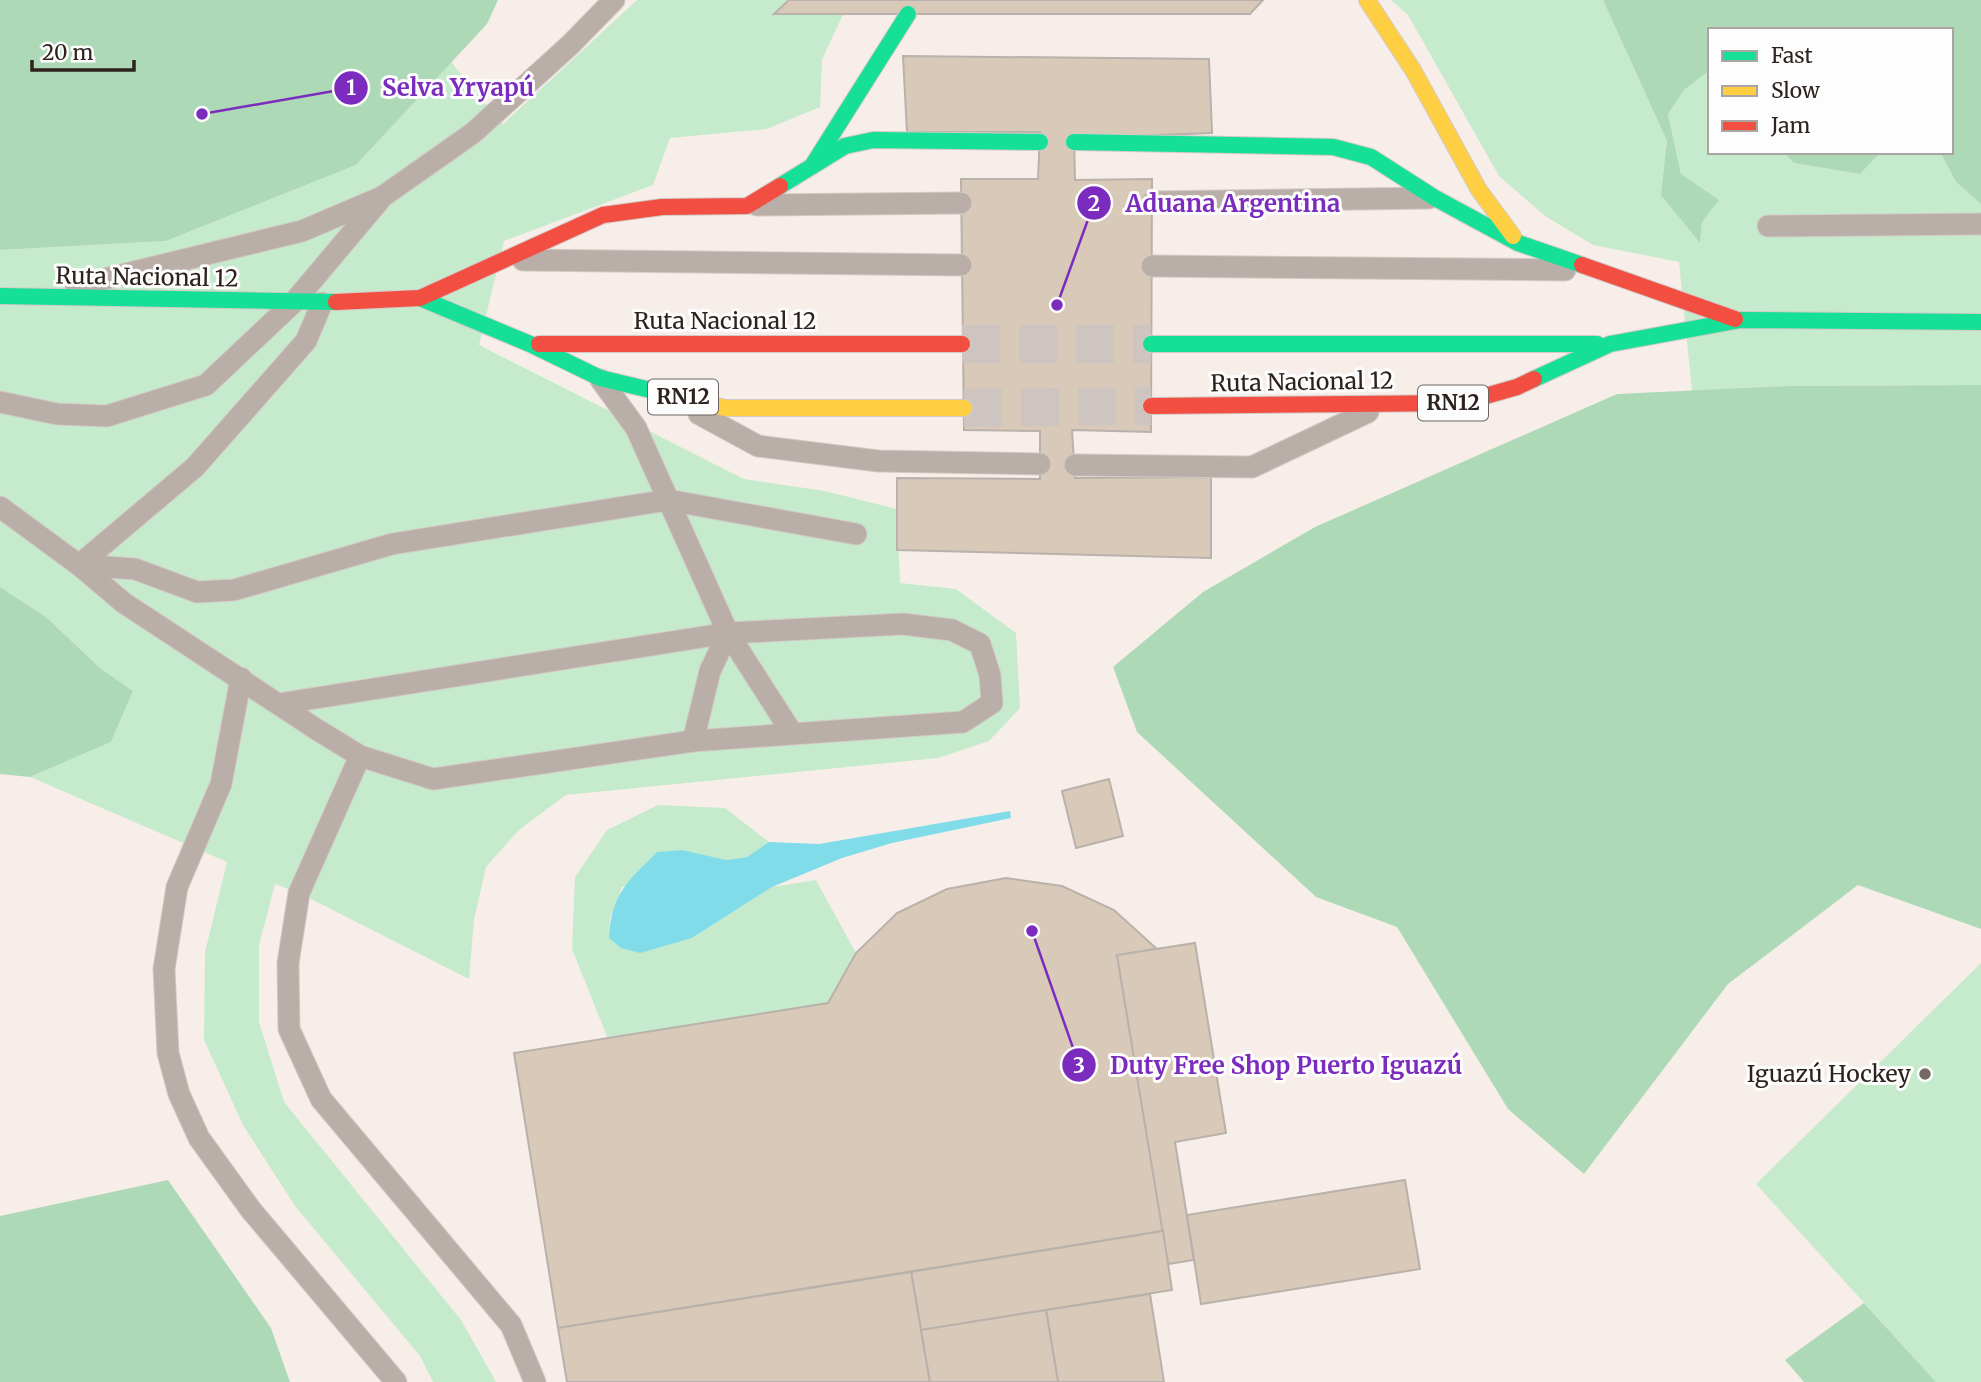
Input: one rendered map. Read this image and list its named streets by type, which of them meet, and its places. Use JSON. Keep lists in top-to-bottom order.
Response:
{
  "streets": {
    "highway": ["Ruta Nacional 12", "RN12"]
  },
  "crossings": [
    ["Ruta Nacional 12", "RN12"]
  ],
  "places": [
    "Selva Yryapú",
    "Aduana Argentina",
    "Duty Free Shop Puerto Iguazú",
    "Iguazú Hockey"
  ],
  "legend": ["Fast", "Slow", "Jam"],
  "scale_bar": "20 m"
}
